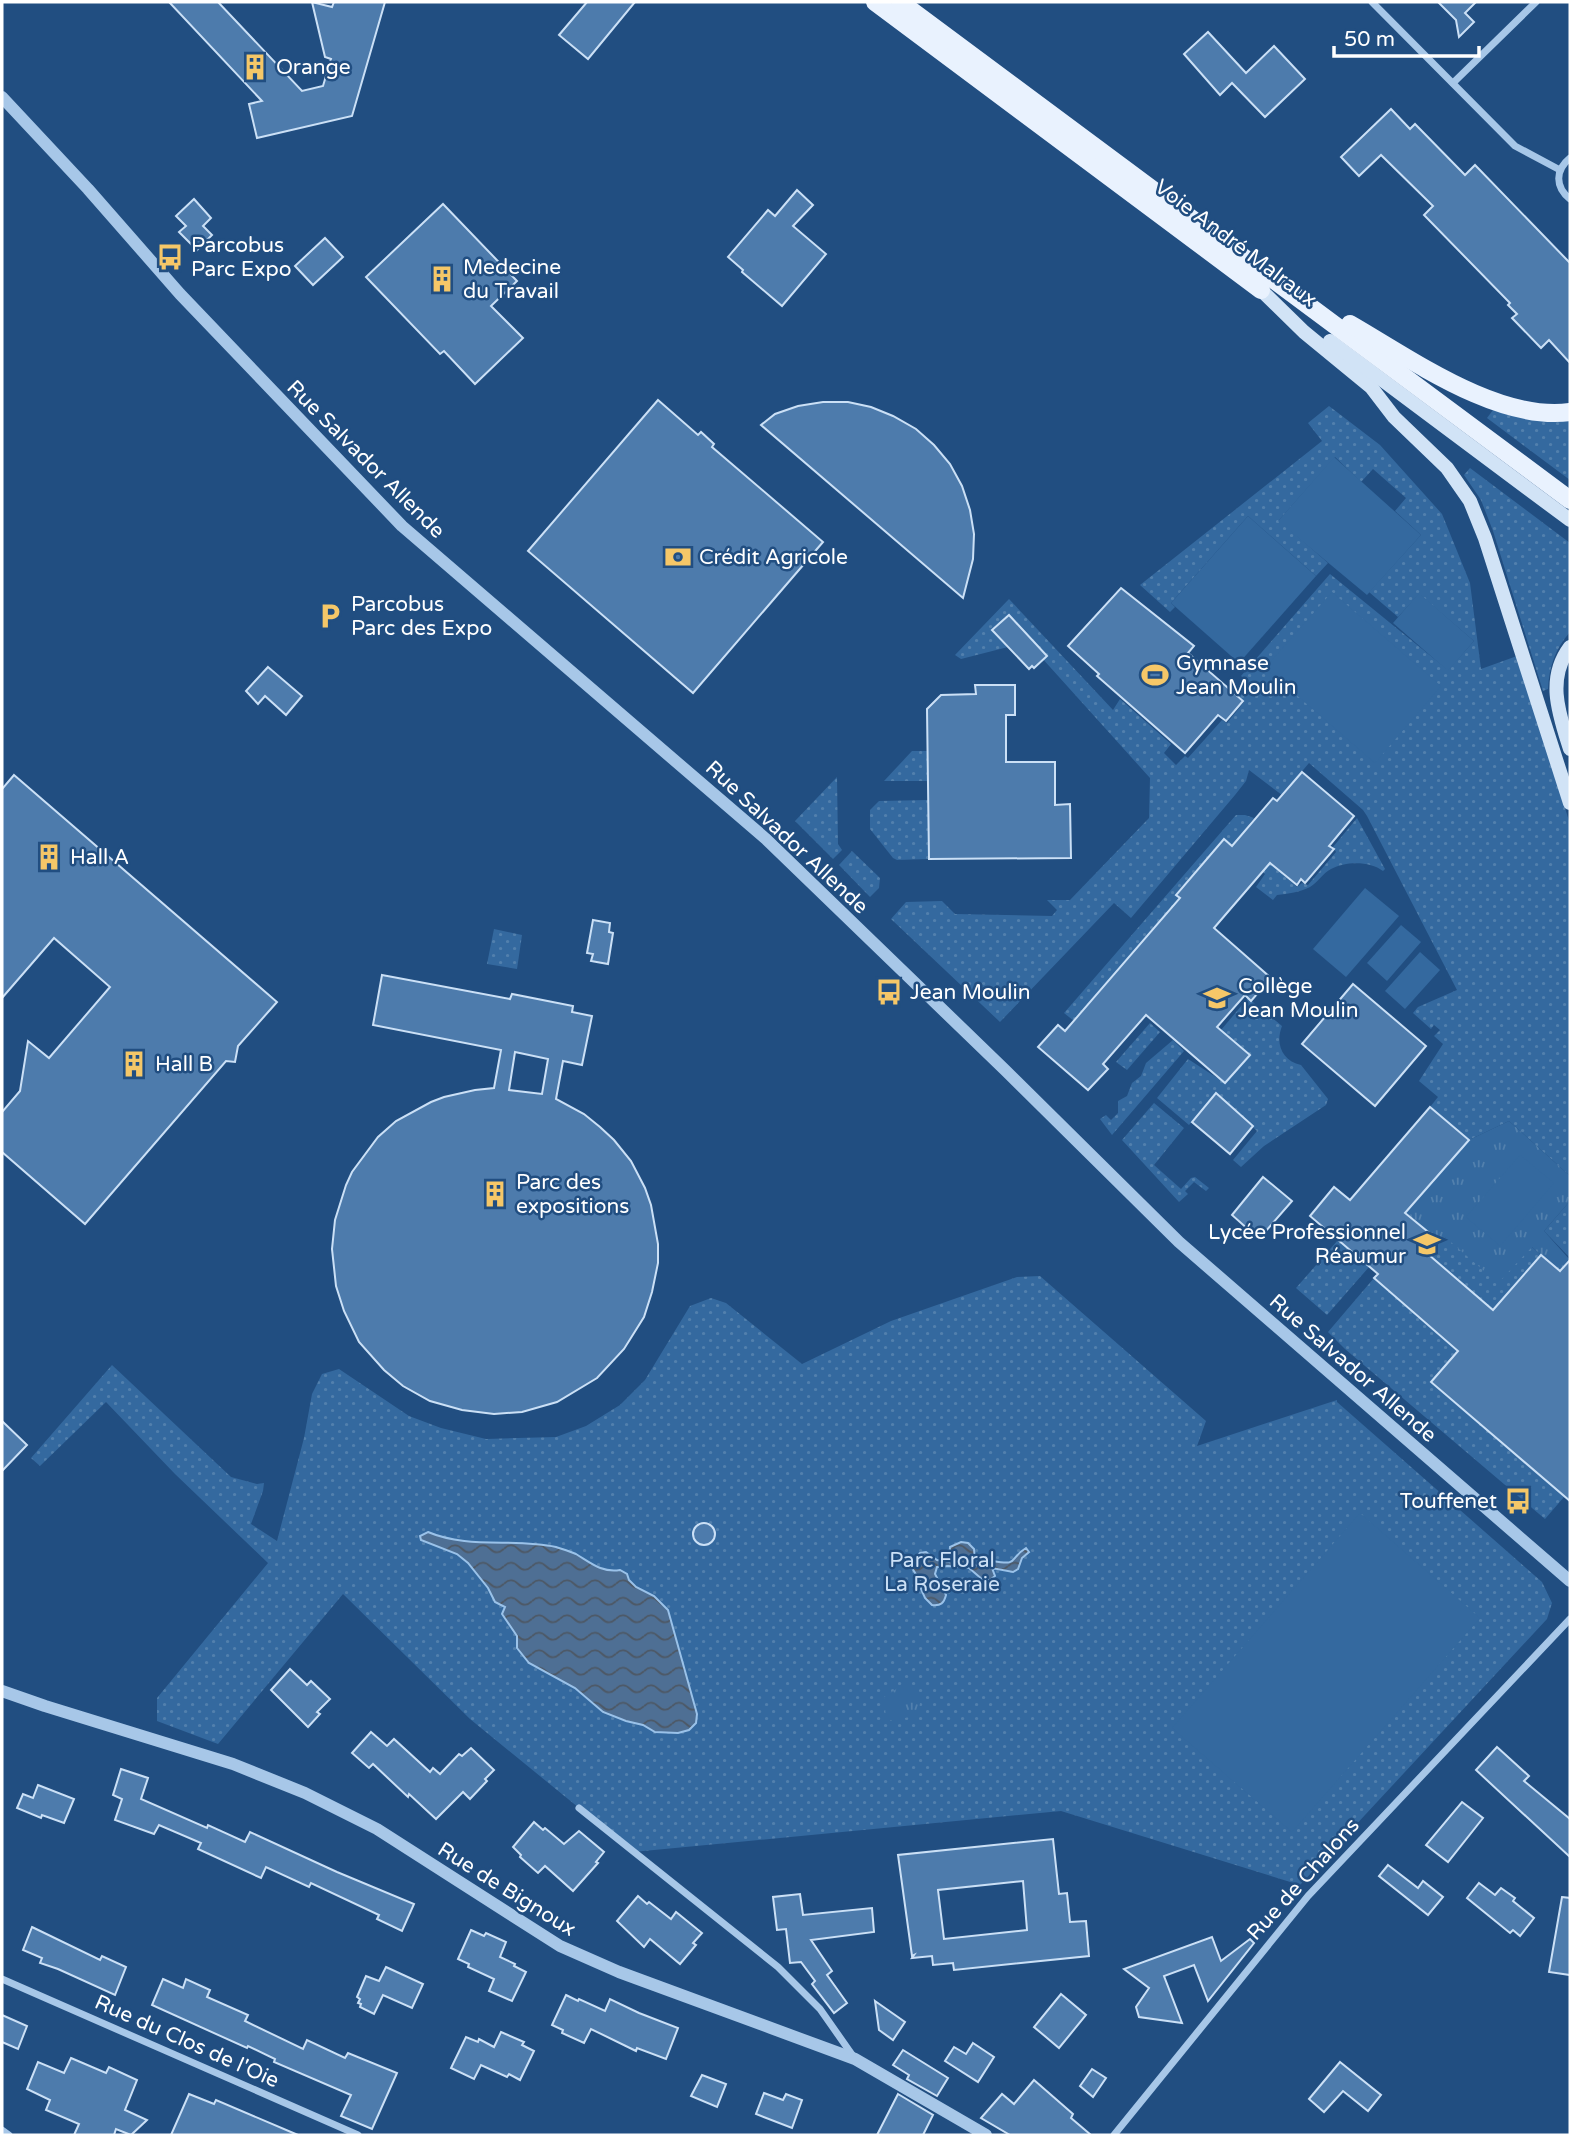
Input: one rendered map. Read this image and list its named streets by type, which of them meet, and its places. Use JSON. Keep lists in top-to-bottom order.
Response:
{
  "streets": {
    "main road": ["Voie André Malraux"],
    "street": [
      "Rue Salvador Allende",
      "Rue de Chalons",
      "Rue de Bignoux",
      "Rue du Clos de l'Oie"
    ]
  },
  "parks": ["Parc Floral La Roseraie"],
  "places": {
    "building": [
      "Orange",
      "Medecine du Travail",
      "Hall A",
      "Hall B",
      "Parc des expositions"
    ],
    "bus stop": ["Parcobus Parc Expo", "Jean Moulin", "Touffenet"],
    "bank": ["Crédit Agricole"],
    "parking": ["Parcobus Parc des Expo"],
    "sports": ["Gymnase Jean Moulin"],
    "school or university": ["Collège Jean Moulin", "Lycée Professionnel Réaumur"]
  },
  "scale_bar": "50 m"
}
